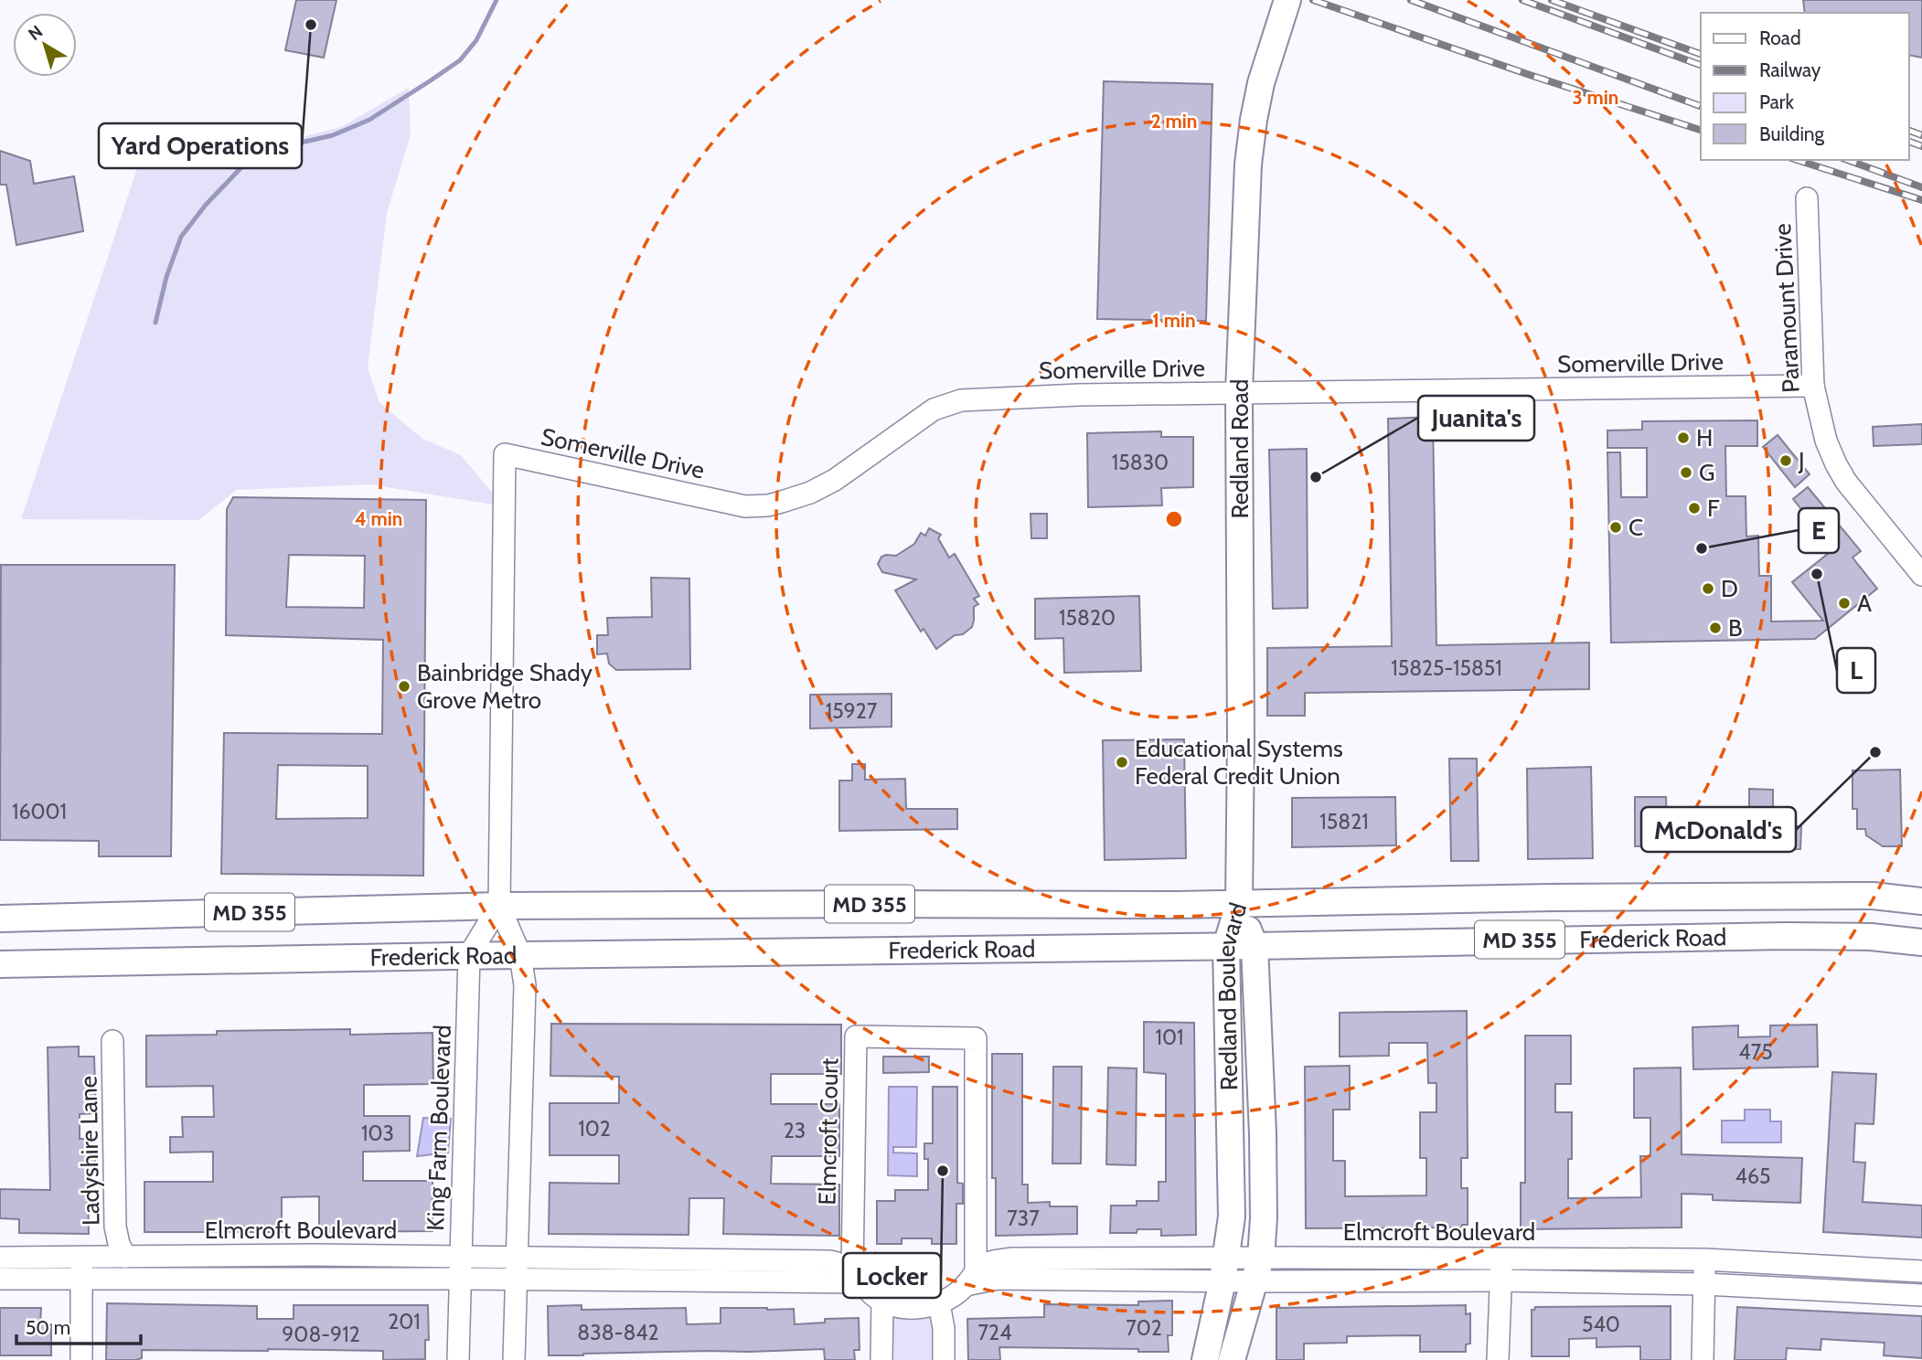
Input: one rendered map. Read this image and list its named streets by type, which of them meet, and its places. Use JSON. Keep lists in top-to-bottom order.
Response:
{
  "streets": {
    "main road": [
      "Redland Road",
      "MD 355",
      "Frederick Road",
      "Redland Boulevard"
    ],
    "street": [
      "Paramount Drive",
      "Somerville Drive",
      "King Farm Boulevard",
      "Elmcroft Court",
      "Ladyshire Lane",
      "Elmcroft Boulevard"
    ]
  },
  "crossings": [
    ["Paramount Drive", "Somerville Drive"],
    ["Somerville Drive", "Redland Road"],
    ["Somerville Drive", "Frederick Road"],
    ["Somerville Drive", "King Farm Boulevard"],
    ["Redland Road", "Frederick Road"],
    ["Redland Road", "Redland Boulevard"],
    ["Frederick Road", "Redland Boulevard"],
    ["Frederick Road", "King Farm Boulevard"],
    ["Redland Boulevard", "Elmcroft Boulevard"],
    ["King Farm Boulevard", "Elmcroft Boulevard"],
    ["Elmcroft Court", "Elmcroft Boulevard"],
    ["Ladyshire Lane", "Elmcroft Boulevard"]
  ],
  "places": [
    "Yard Operations",
    "H",
    "J",
    "G",
    "Juanita's",
    "F",
    "C",
    "E",
    "L",
    "D",
    "A",
    "B",
    "Bainbridge Shady Grove Metro",
    "McDonald's",
    "Educational Systems Federal Credit Union",
    "Locker"
  ],
  "house_numbers": [
    "15830",
    "15820",
    "15825-15851",
    "15927",
    "16001",
    "15821",
    "101",
    "475",
    "102",
    "23",
    "103",
    "465",
    "737",
    "201",
    "540",
    "702",
    "838-842",
    "724",
    "908-912"
  ],
  "legend": [
    "Road",
    "Railway",
    "Park",
    "Building"
  ],
  "scale_bar": "50 m",
  "north": "top left",
  "rings": [
    "3 min",
    "2 min",
    "1 min",
    "4 min"
  ]
}
